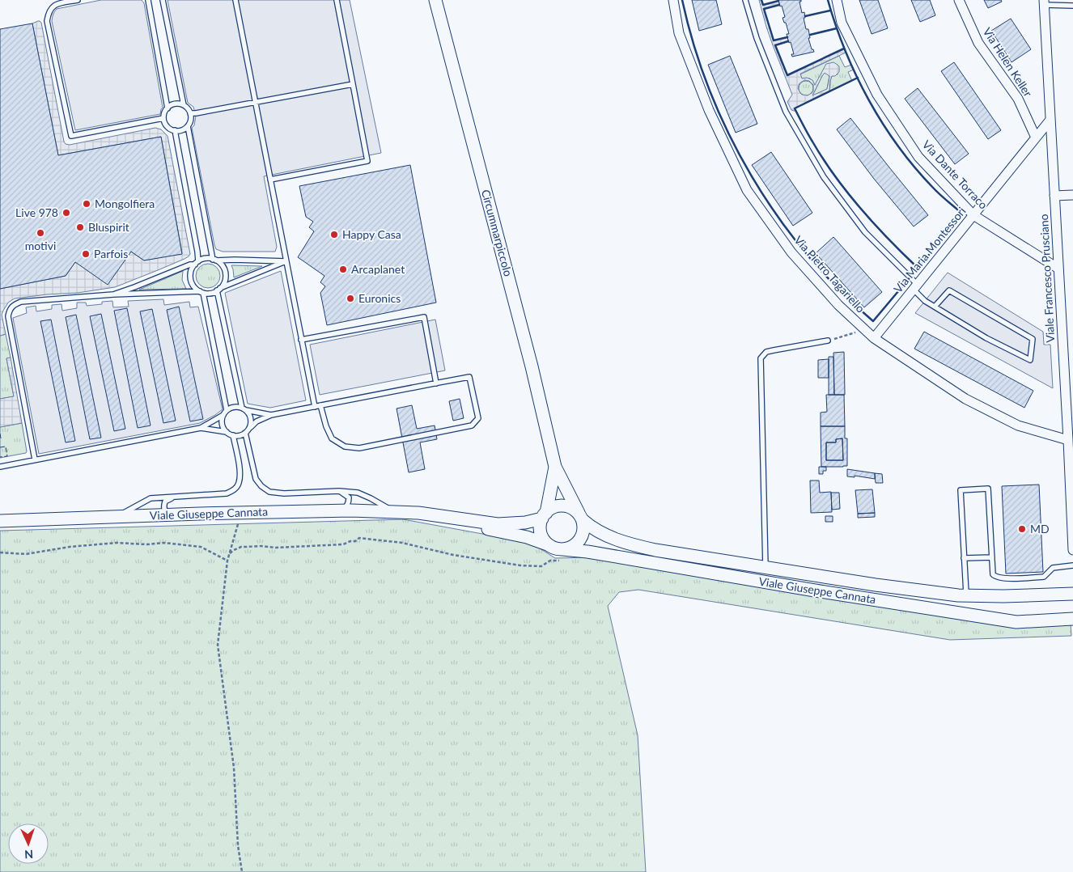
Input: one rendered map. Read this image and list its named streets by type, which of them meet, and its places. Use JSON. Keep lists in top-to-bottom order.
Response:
{
  "streets": {
    "street": [
      "Via Helen Keller",
      "Via Dante Torraco",
      "Circummarpiccolo",
      "Via Maria Montessori",
      "Via Pietro Tagariello",
      "Viale Francesco Prusciano",
      "Viale Giuseppe Cannata"
    ]
  },
  "crossings": [
    ["Via Helen Keller", "Via Maria Montessori"],
    ["Via Dante Torraco", "Via Maria Montessori"],
    ["Via Dante Torraco", "Viale Francesco Prusciano"],
    ["Circummarpiccolo", "Viale Giuseppe Cannata"],
    ["Via Maria Montessori", "Via Pietro Tagariello"],
    ["Via Maria Montessori", "Viale Francesco Prusciano"],
    ["Via Pietro Tagariello", "Viale Francesco Prusciano"]
  ],
  "places": [
    "Mongolfiera",
    "Live 978",
    "Bluspirit",
    "motivi",
    "Happy Casa",
    "Parfois",
    "Arcaplanet",
    "Euronics",
    "MD"
  ],
  "north": "bottom"
}
